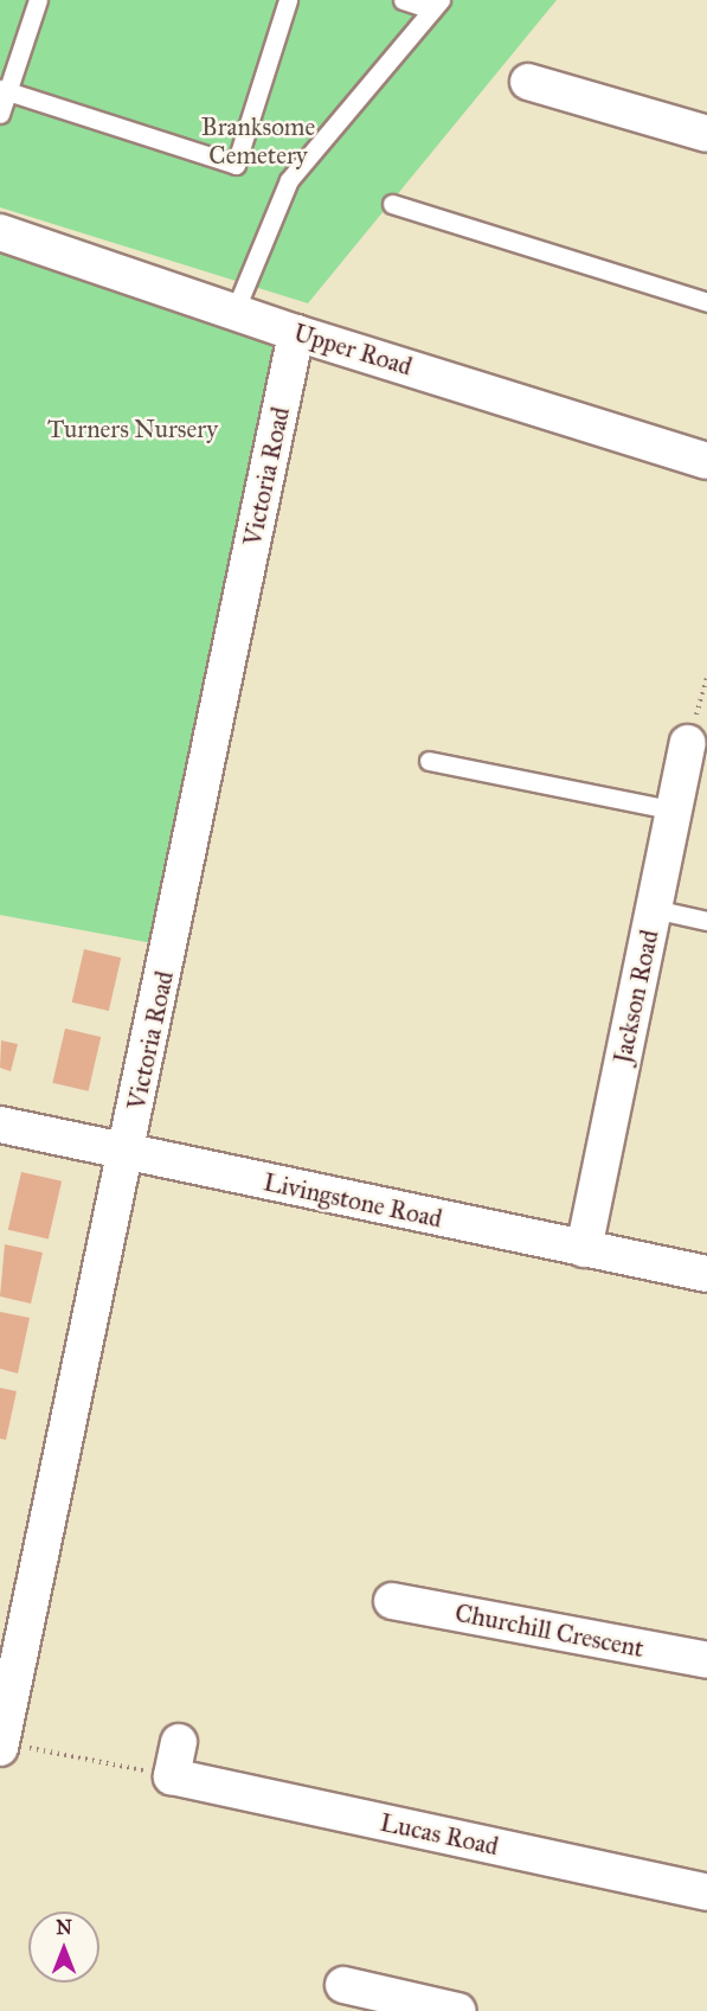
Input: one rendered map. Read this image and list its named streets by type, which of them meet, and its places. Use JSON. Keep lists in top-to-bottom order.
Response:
{
  "streets": {
    "street": [
      "Upper Road",
      "Victoria Road",
      "Jackson Road",
      "Livingstone Road",
      "Churchill Crescent",
      "Lucas Road"
    ]
  },
  "crossings": [
    ["Upper Road", "Victoria Road"],
    ["Victoria Road", "Livingstone Road"],
    ["Jackson Road", "Livingstone Road"]
  ],
  "parks": ["Branksome Cemetery", "Turners Nursery"],
  "north": "top"
}
